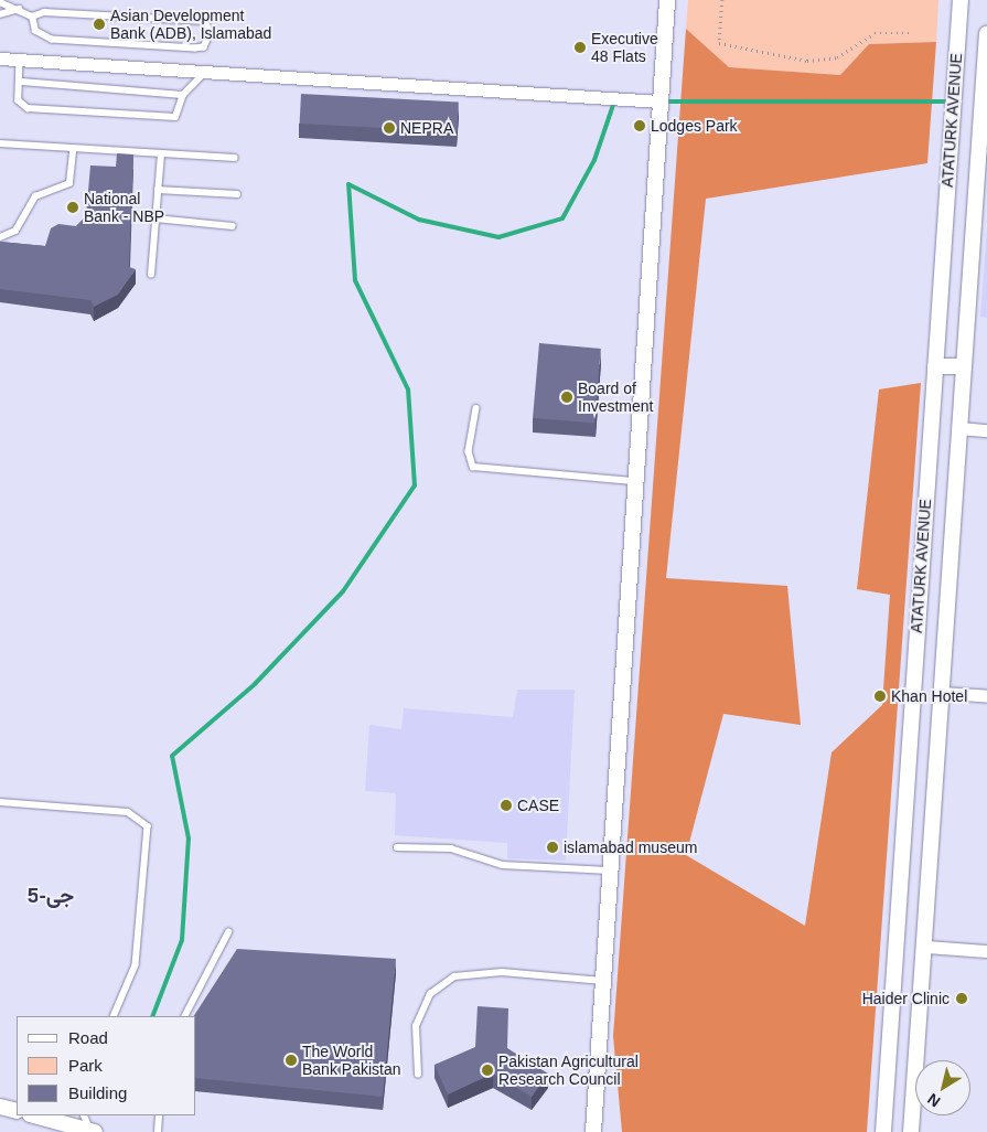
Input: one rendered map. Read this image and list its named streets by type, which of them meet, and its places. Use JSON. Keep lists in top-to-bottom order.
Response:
{
  "streets": {
    "street": ["ATATURK AVENUE"]
  },
  "districts": ["جی-5"],
  "places": [
    "Asian Development Bank (ADB), Islamabad",
    "Executive 48 Flats",
    "Lodges Park",
    "NEPRA",
    "National Bank - NBP",
    "Board of Investment",
    "Khan Hotel",
    "CASE",
    "islamabad museum",
    "Haider Clinic",
    "The World Bank Pakistan",
    "Pakistan Agricultural Research Council"
  ],
  "legend": ["Road", "Park", "Building"],
  "north": "bottom left"
}
